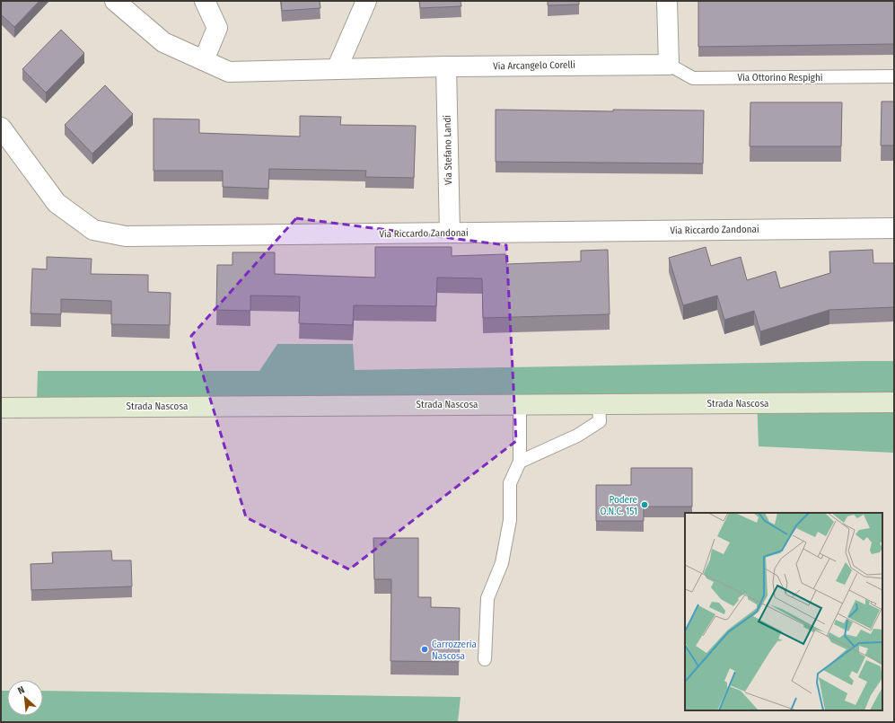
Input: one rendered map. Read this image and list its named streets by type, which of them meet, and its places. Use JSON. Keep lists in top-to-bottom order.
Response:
{
  "streets": {
    "street": [
      "Via Arcangelo Corelli",
      "Via Stefano Landi",
      "Via Riccardo Zandonai",
      "Strada Nascosa"
    ],
    "lane": ["Via Ottorino Respighi"]
  },
  "crossings": [
    ["Via Arcangelo Corelli", "Via Ottorino Respighi"],
    ["Via Arcangelo Corelli", "Via Stefano Landi"],
    ["Via Stefano Landi", "Via Riccardo Zandonai"]
  ],
  "places": ["Podere O.N.C. 151", "Carrozzeria Nascosa"],
  "north": "top left"
}
